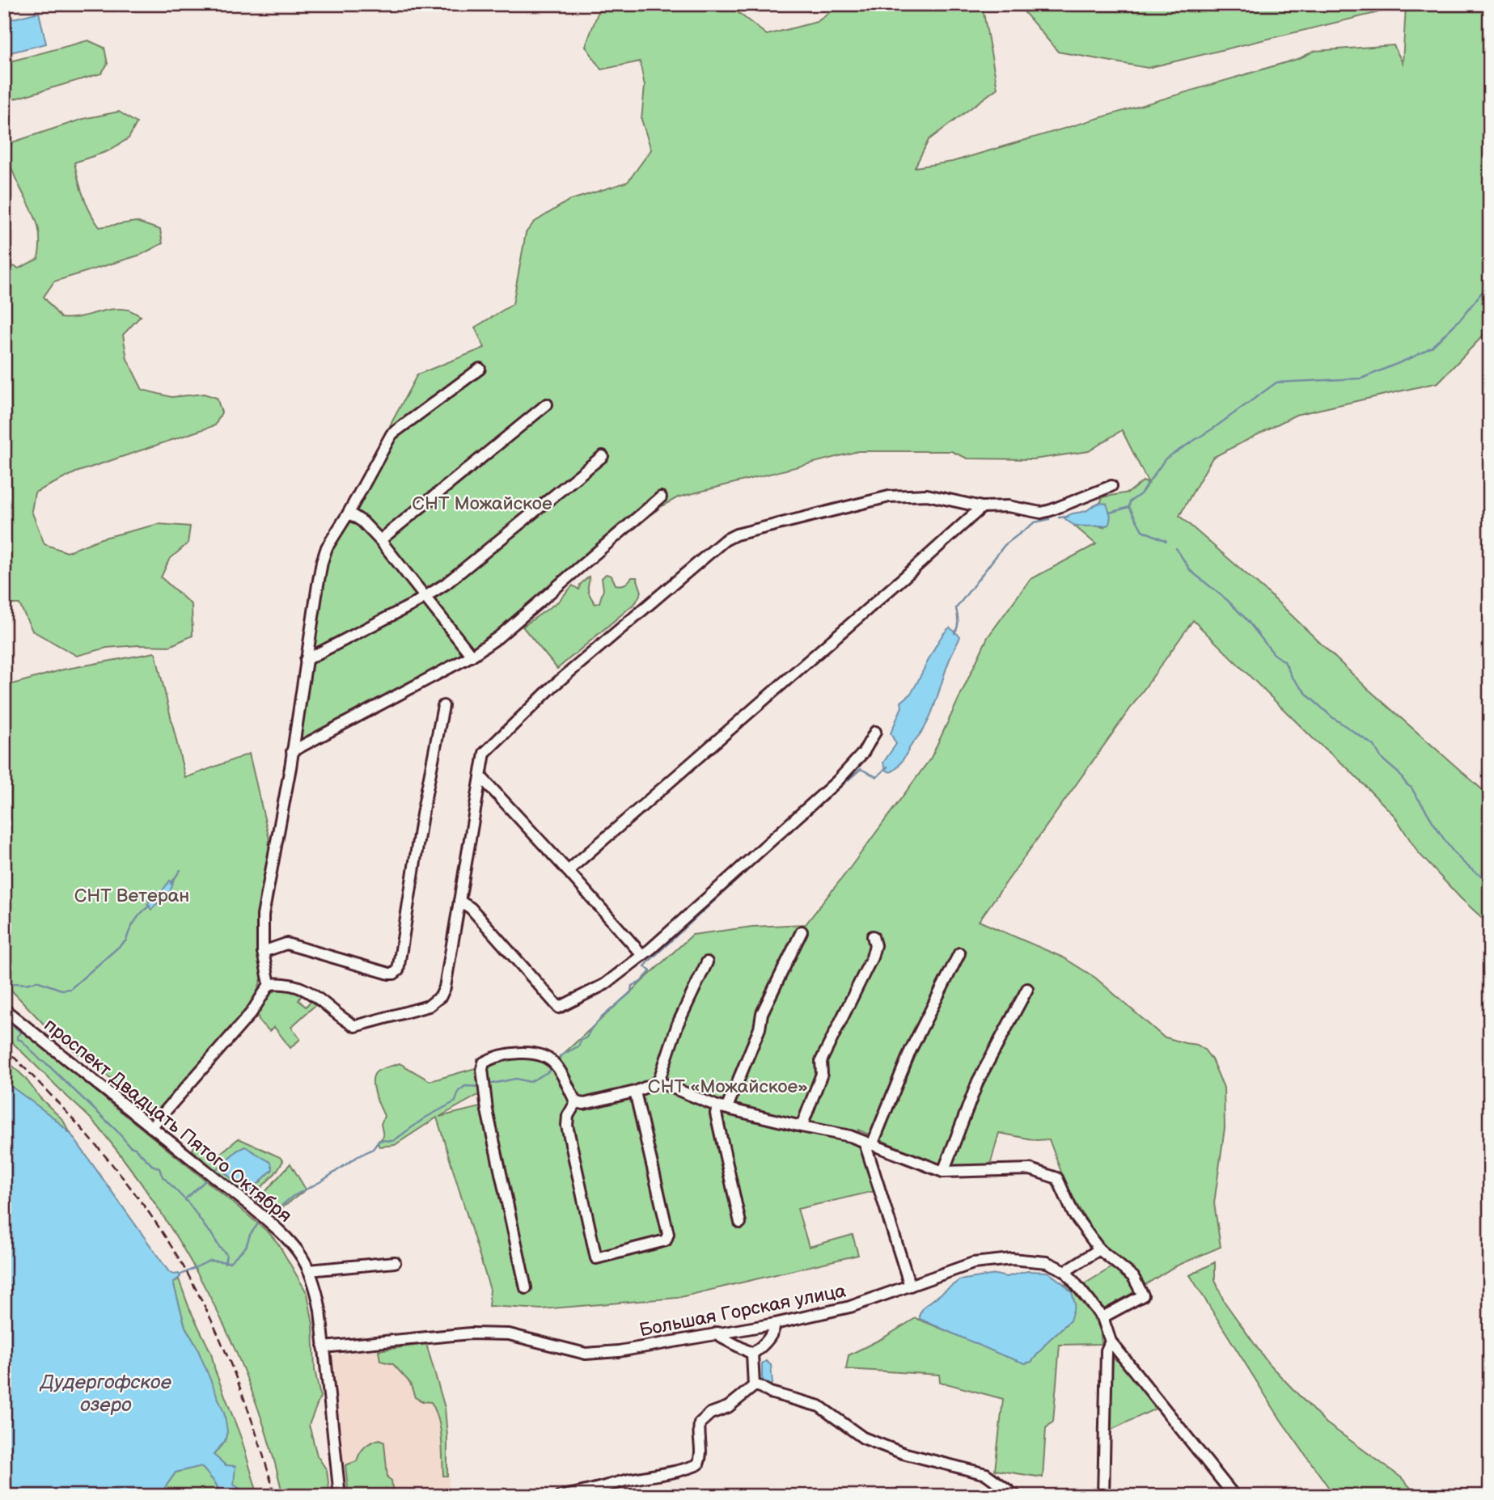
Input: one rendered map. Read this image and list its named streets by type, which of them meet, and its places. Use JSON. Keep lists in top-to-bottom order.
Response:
{
  "streets": {
    "street": ["проспект Двадцать Пятого Октября", "Большая Горская улица"]
  },
  "crossings": [
    ["проспект Двадцать Пятого Октября", "Большая Горская улица"]
  ],
  "water": ["Дудергофское озеро"],
  "parks": ["СНТ Можайское", "СНТ Ветеран", "СНТ «Можайское»"]
}
